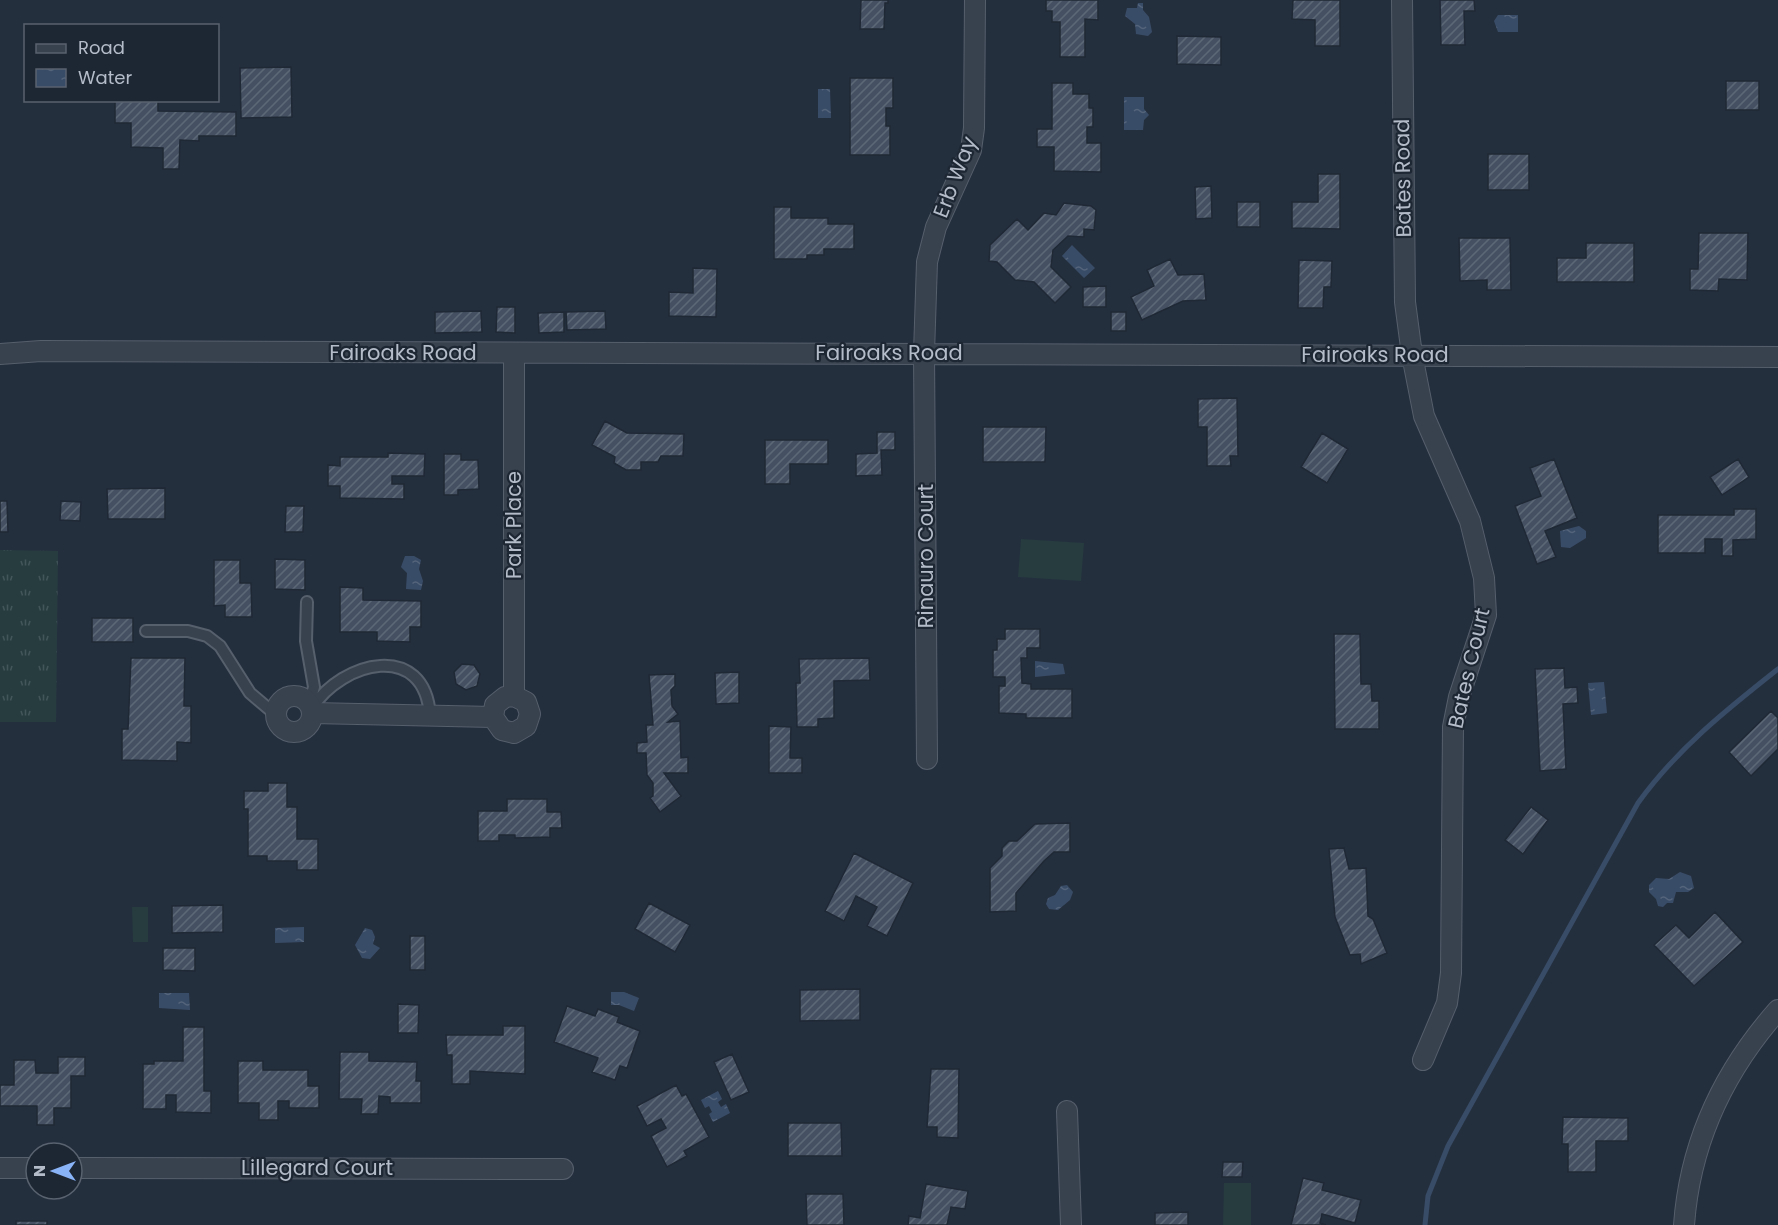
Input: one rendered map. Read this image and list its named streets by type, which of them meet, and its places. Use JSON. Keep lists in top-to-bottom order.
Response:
{
  "streets": {
    "street": [
      "Erb Way",
      "Bates Road",
      "Fairoaks Road",
      "Park Place",
      "Rinauro Court",
      "Bates Court",
      "Lillegard Court"
    ]
  },
  "crossings": [
    ["Erb Way", "Fairoaks Road"],
    ["Erb Way", "Rinauro Court"],
    ["Bates Road", "Fairoaks Road"],
    ["Bates Road", "Bates Court"],
    ["Fairoaks Road", "Park Place"],
    ["Fairoaks Road", "Rinauro Court"],
    ["Fairoaks Road", "Bates Court"]
  ],
  "legend": ["Road", "Water"],
  "north": "left"
}
